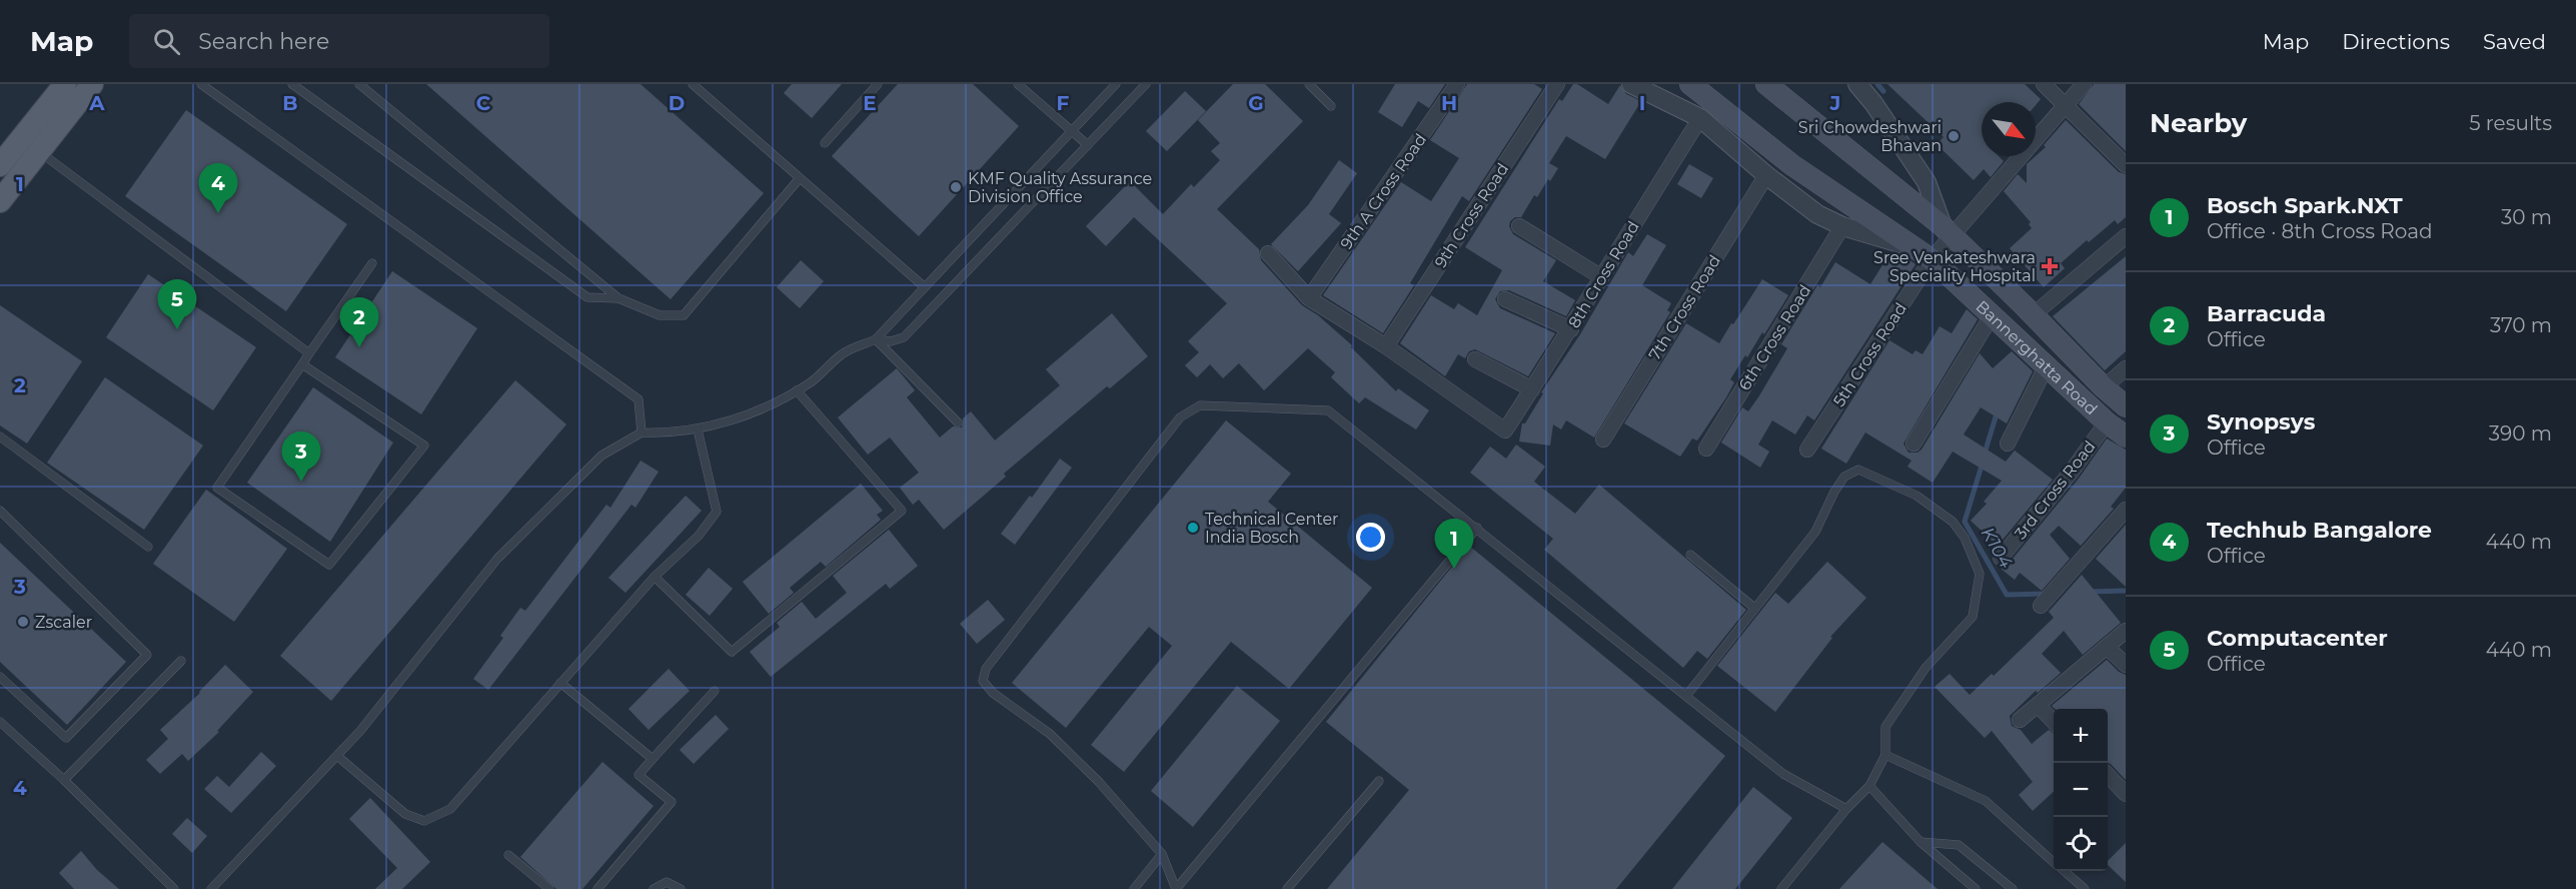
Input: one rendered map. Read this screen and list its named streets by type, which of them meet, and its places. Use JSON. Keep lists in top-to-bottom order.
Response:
{
  "streets": {
    "main road": ["Bannerghatta Road"],
    "street": [
      "9th A Cross Road",
      "9th Cross Road",
      "8th Cross Road",
      "7th Cross Road",
      "6th Cross Road",
      "5th Cross Road",
      "3rd Cross Road"
    ]
  },
  "crossings": [
    ["9th Cross Road", "8th Cross Road"],
    ["5th Cross Road", "Bannerghatta Road"],
    ["Bannerghatta Road", "3rd Cross Road"]
  ],
  "water": ["K104"],
  "places": {
    "other": [
      "Sri Chowdeshwari Bhavan",
      "KMF Quality Assurance Division Office",
      "Technical Center India Bosch",
      "Zscaler"
    ],
    "health": ["Sree Venkateshwara Speciality Hospital"]
  },
  "north": "bottom right",
  "page": {
    "header": "Map",
    "search": "Search here",
    "nav": ["Map", "Directions", "Saved"],
    "heading": ["Nearby", "5 results"],
    "list": [
      {
        "mark": "1",
        "name": "Bosch Spark.NXT",
        "note": "Office · 8th Cross Road",
        "value": "30 m"
      },
      {
        "mark": "2",
        "name": "Barracuda",
        "note": "Office",
        "value": "370 m"
      },
      {
        "mark": "3",
        "name": "Synopsys",
        "note": "Office",
        "value": "390 m"
      },
      {
        "mark": "4",
        "name": "Techhub Bangalore",
        "note": "Office",
        "value": "440 m"
      },
      {
        "mark": "5",
        "name": "Computacenter",
        "note": "Office",
        "value": "440 m"
      }
    ],
    "pins": [
      "4",
      "5",
      "2",
      "3",
      "1"
    ],
    "map_buttons": ["+", "−"]
  },
  "grid": {
    "columns": [
      "A",
      "B",
      "C",
      "D",
      "E",
      "F",
      "G",
      "H",
      "I",
      "J"
    ],
    "rows": [
      "1",
      "2",
      "3",
      "4"
    ]
  }
}
